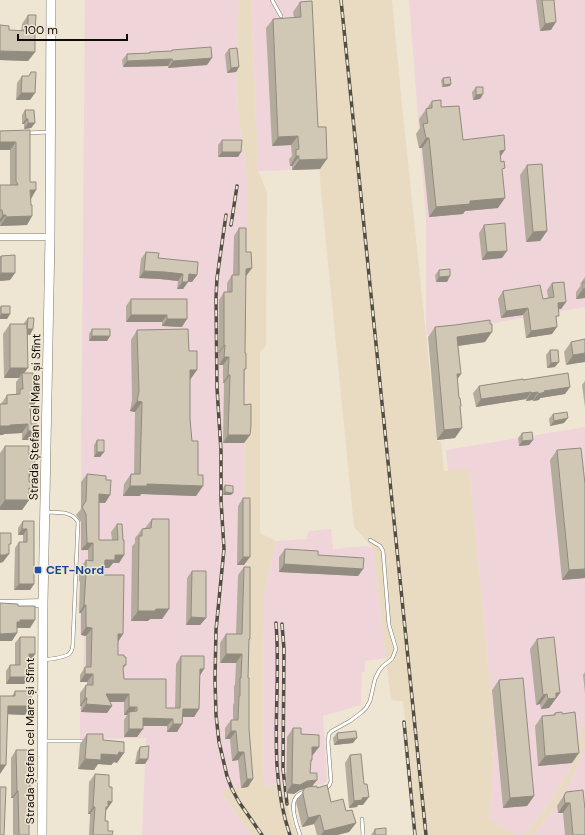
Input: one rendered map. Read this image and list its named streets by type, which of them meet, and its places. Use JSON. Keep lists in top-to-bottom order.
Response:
{
  "streets": {
    "main road": ["Strada Ștefan cel Mare și Sfînt"]
  },
  "places": {
    "transit": ["CET-Nord"]
  },
  "scale_bar": "100 m"
}
